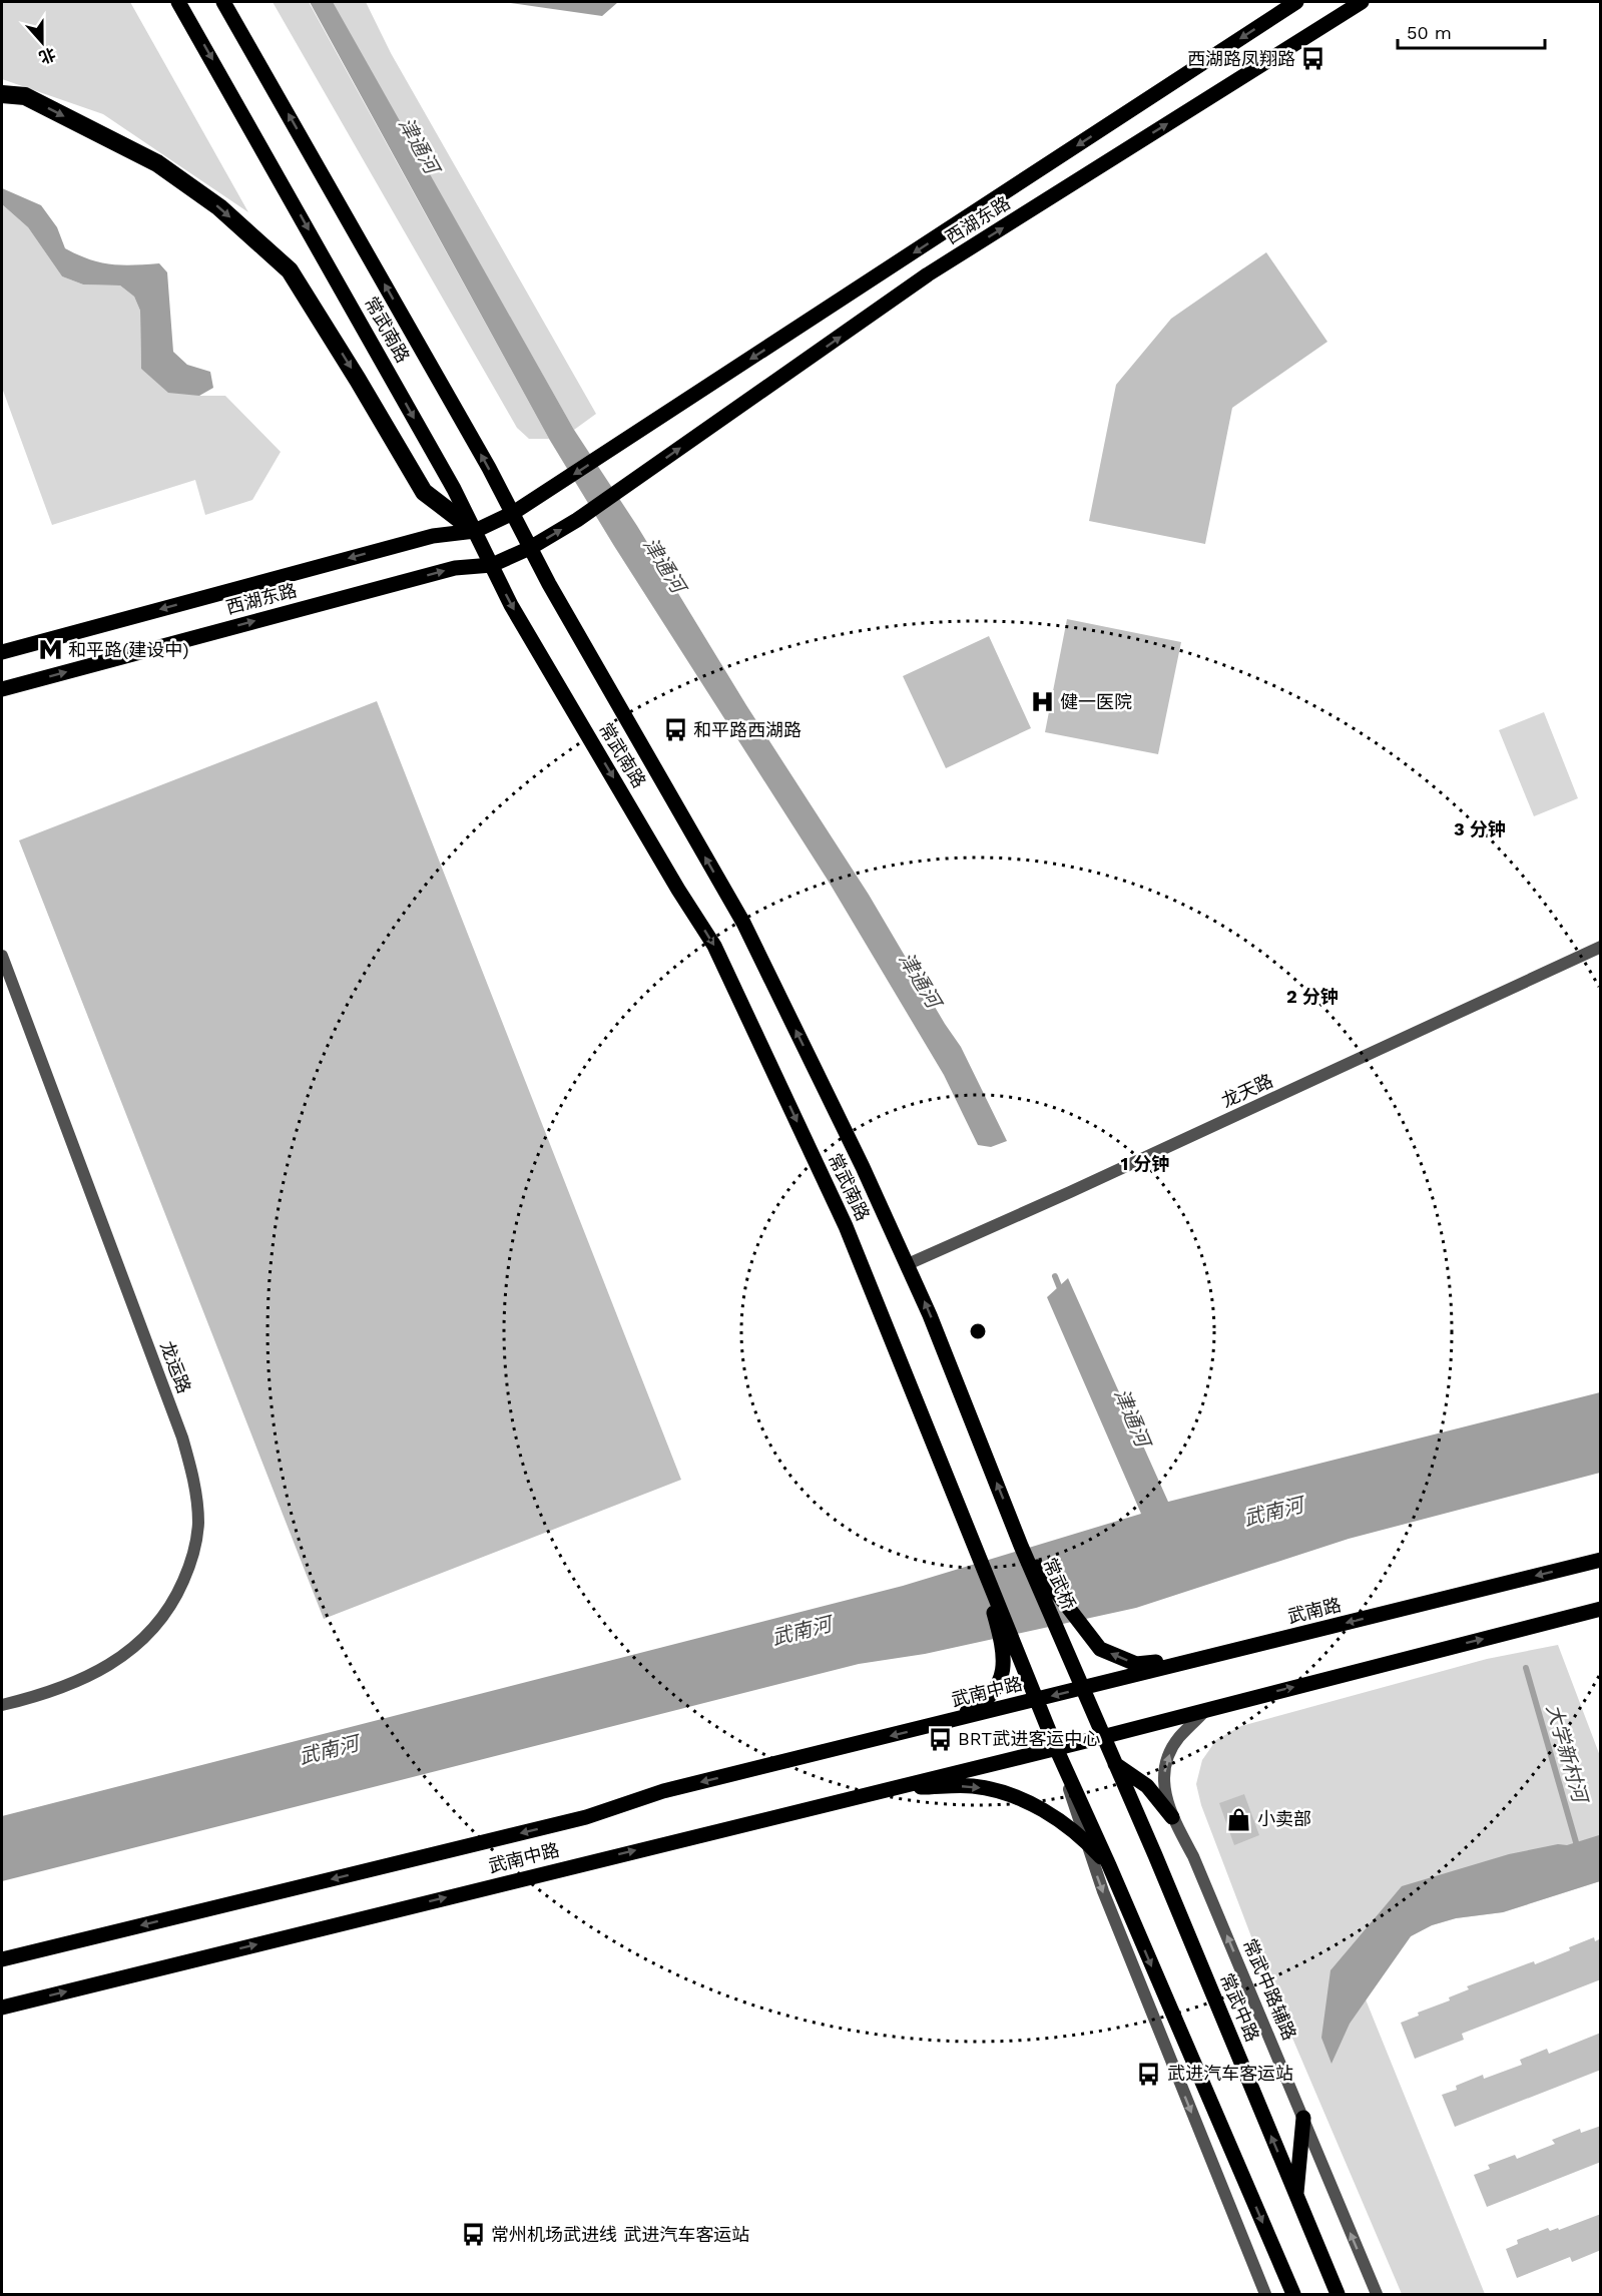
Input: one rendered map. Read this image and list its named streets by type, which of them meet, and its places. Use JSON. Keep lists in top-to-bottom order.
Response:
{
  "streets": {
    "main road": [
      "西湖东路",
      "常武南路",
      "常武桥",
      "武南路",
      "武南中路",
      "常武中路"
    ],
    "street": ["龙天路", "龙运路", "常武中路辅路"]
  },
  "crossings": [
    ["西湖东路", "常武南路"],
    ["常武南路", "龙天路"],
    ["常武南路", "常武桥"],
    ["常武桥", "武南路"],
    ["常武桥", "常武中路"],
    ["武南路", "武南中路"],
    ["武南路", "常武中路"]
  ],
  "water": ["津通河", "武南河", "大学新村河"],
  "places": {
    "bus stop": [
      "西湖路凤翔路",
      "和平路西湖路",
      "BRT武进客运中心",
      "武进汽车客运站",
      "常州机场武进线 武进汽车客运站"
    ],
    "metro station": ["和平路(建设中)"],
    "hospital": ["健一医院"],
    "shop": ["小卖部"]
  },
  "scale_bar": "50 m",
  "north": "bottom",
  "rings": ["3 分钟", "2 分钟", "1 分钟"]
}
